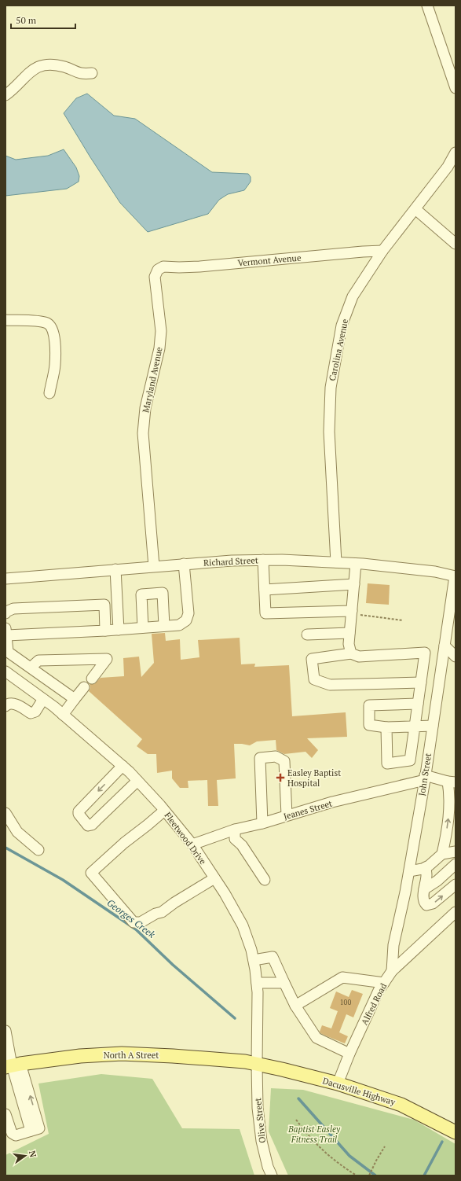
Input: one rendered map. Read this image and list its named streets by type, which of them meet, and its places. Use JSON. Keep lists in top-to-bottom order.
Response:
{
  "streets": {
    "main road": ["North A Street", "Dacusville Highway"],
    "street": [
      "Vermont Avenue",
      "Carolina Avenue",
      "Maryland Avenue",
      "Richard Street",
      "John Street",
      "Jeanes Street",
      "Fleetwood Drive",
      "Alfred Road",
      "Olive Street"
    ]
  },
  "crossings": [
    ["Vermont Avenue", "Carolina Avenue"],
    ["Vermont Avenue", "Maryland Avenue"],
    ["Carolina Avenue", "Richard Street"],
    ["Maryland Avenue", "Richard Street"],
    ["Richard Street", "John Street"],
    ["John Street", "Jeanes Street"],
    ["John Street", "Alfred Road"],
    ["Jeanes Street", "Fleetwood Drive"],
    ["Fleetwood Drive", "North A Street"],
    ["Fleetwood Drive", "Dacusville Highway"],
    ["Fleetwood Drive", "Olive Street"],
    ["Alfred Road", "Dacusville Highway"],
    ["North A Street", "Dacusville Highway"],
    ["North A Street", "Olive Street"],
    ["Dacusville Highway", "Olive Street"]
  ],
  "water": ["Georges Creek"],
  "parks": ["Baptist Easley Fitness Trail"],
  "places": {
    "health": ["Easley Baptist Hospital"]
  },
  "house_numbers": ["100"],
  "scale_bar": "50 m",
  "north": "right"
}
